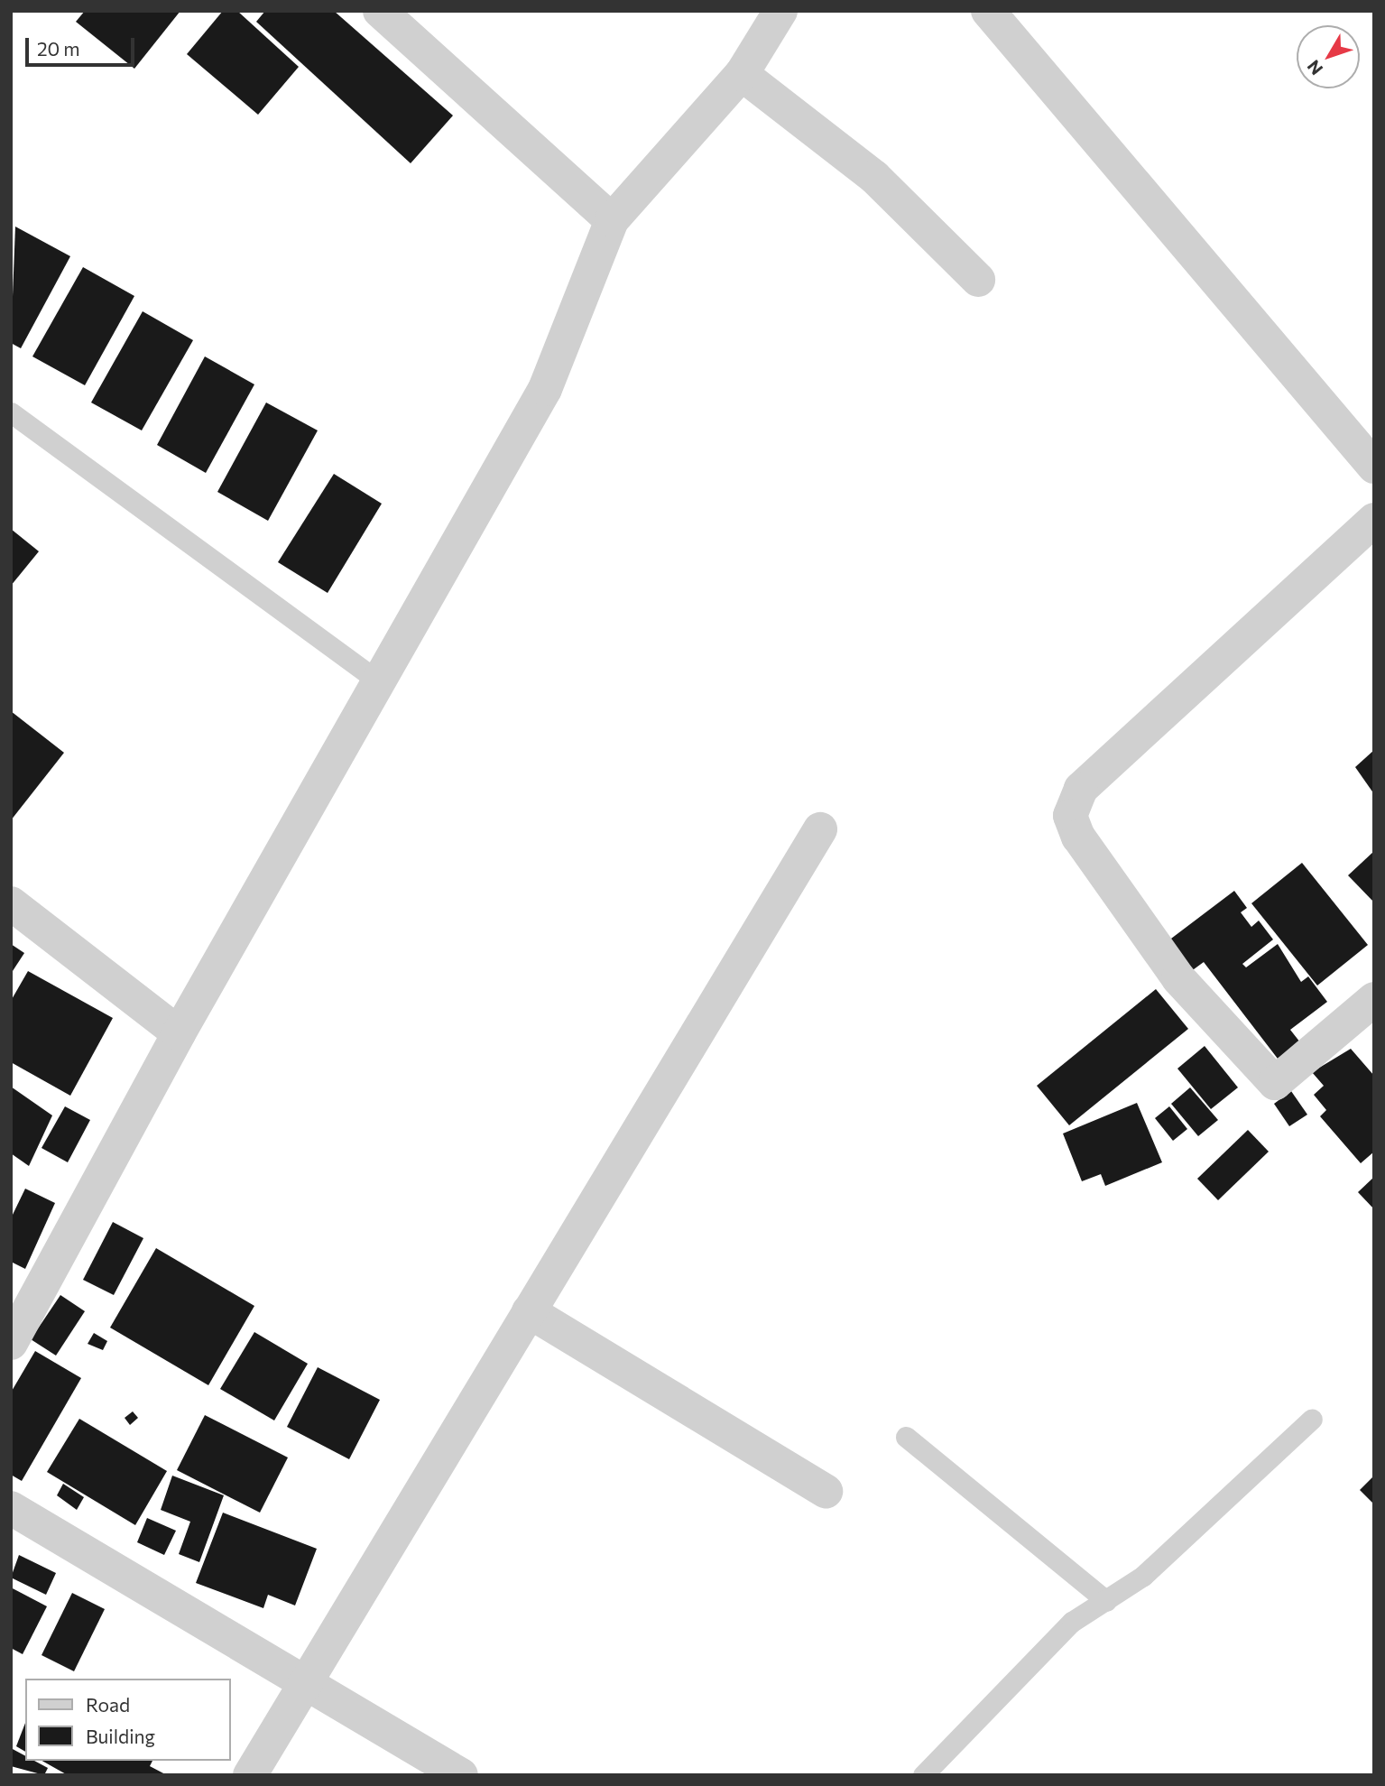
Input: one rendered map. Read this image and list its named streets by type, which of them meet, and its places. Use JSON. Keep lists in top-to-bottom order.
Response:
{
  "legend": ["Road", "Building"],
  "scale_bar": "20 m",
  "north": "bottom left"
}
